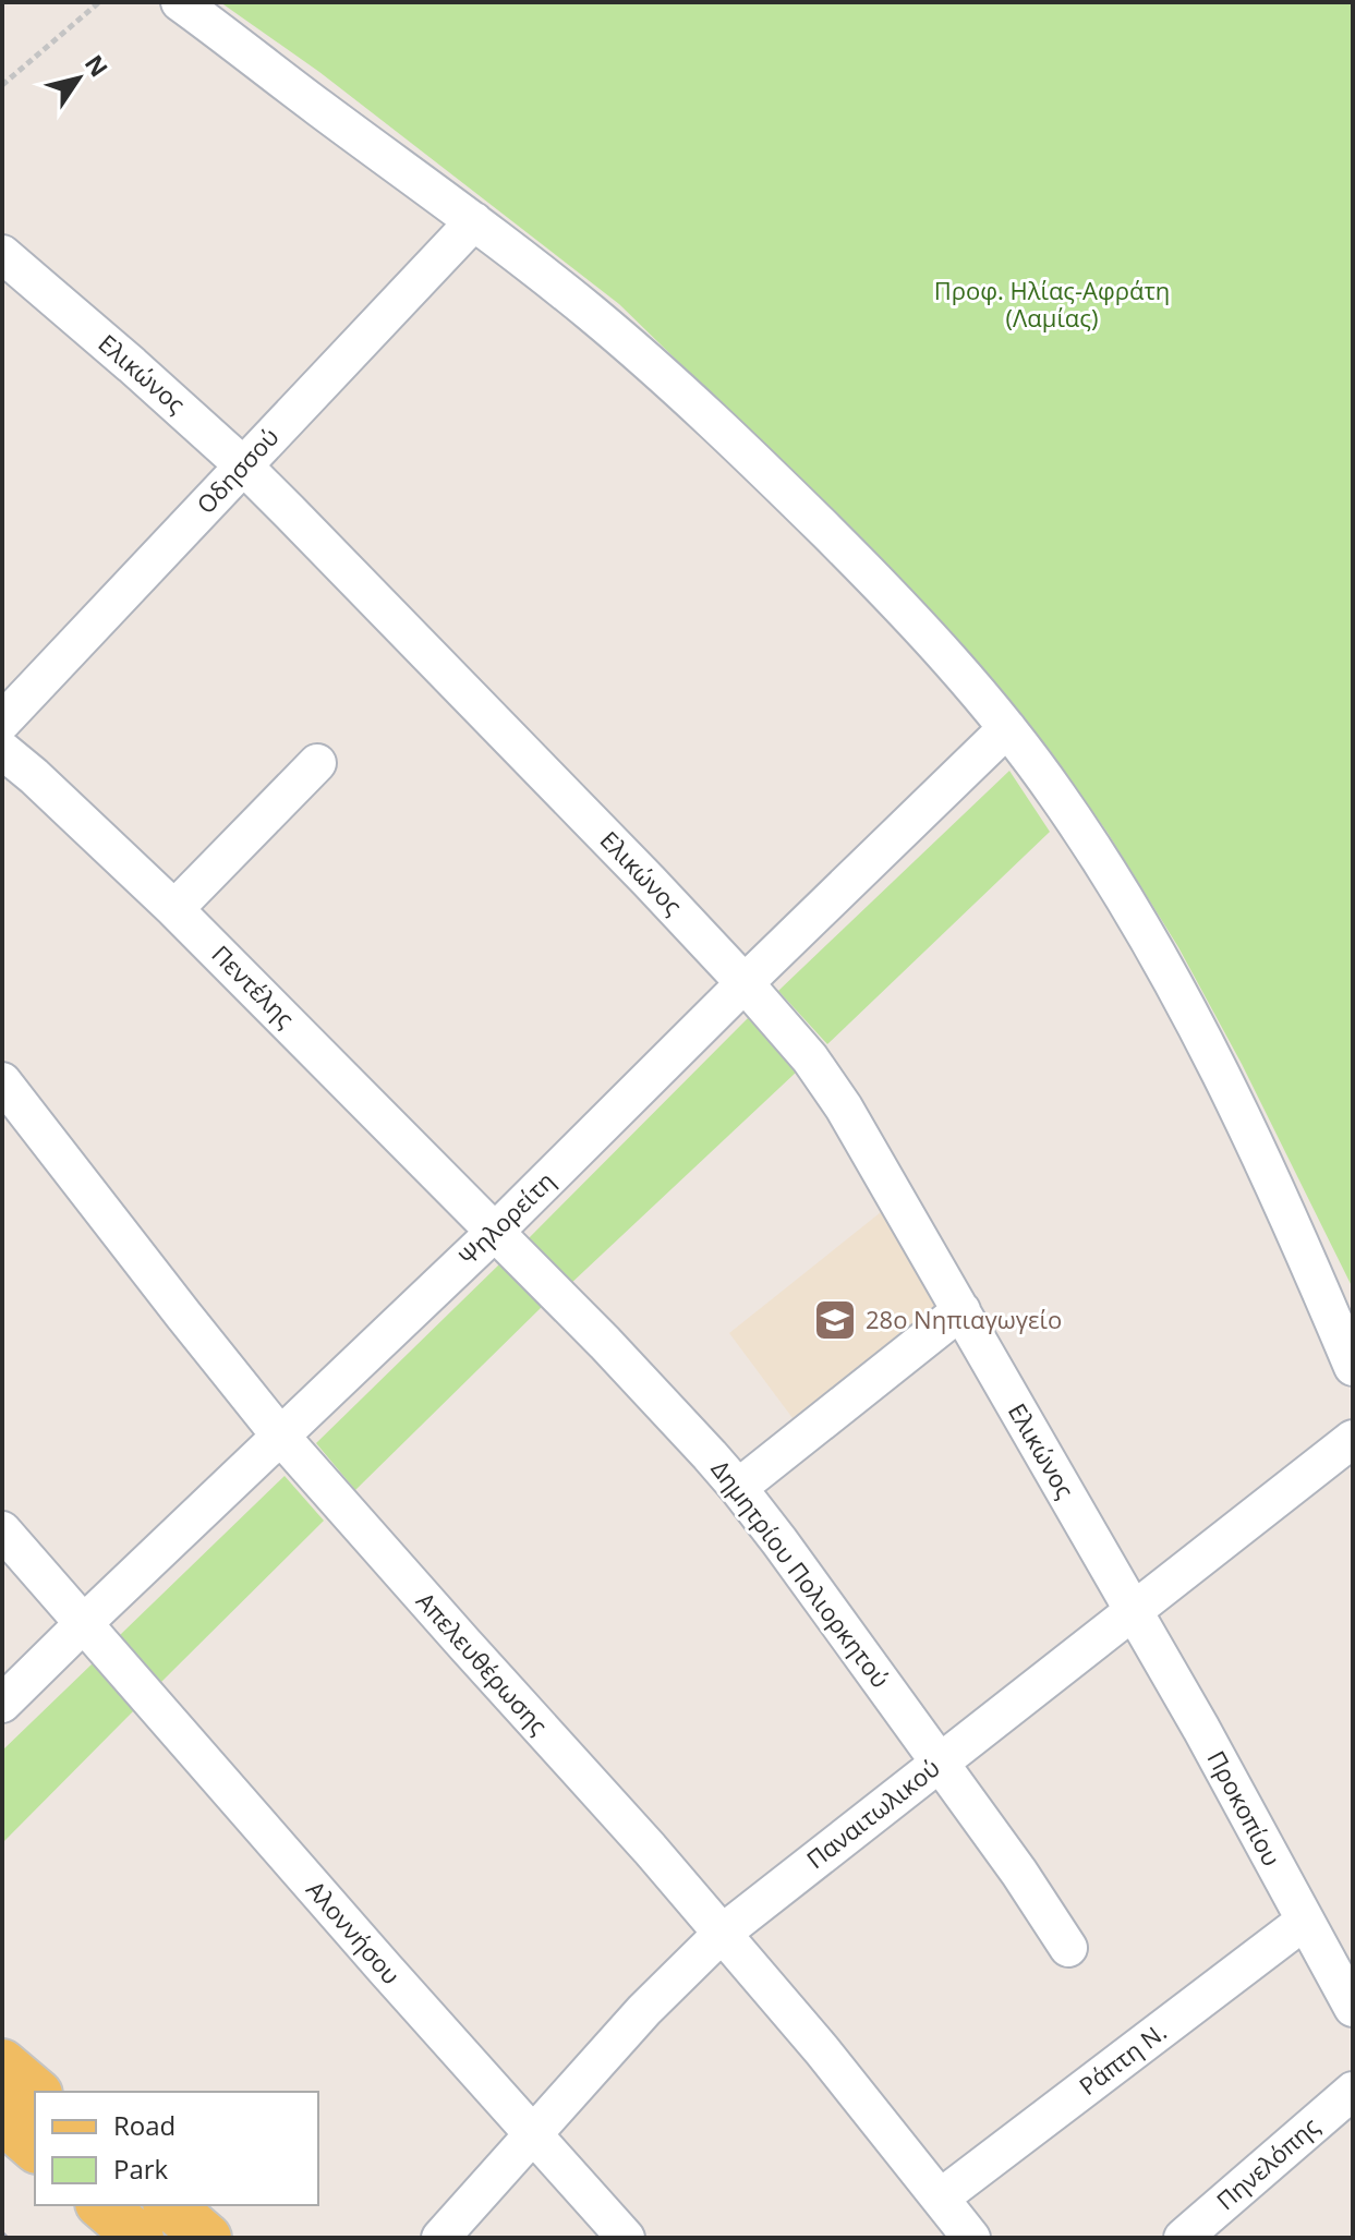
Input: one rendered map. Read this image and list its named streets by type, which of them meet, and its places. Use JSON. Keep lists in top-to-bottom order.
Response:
{
  "streets": {
    "street": [
      "Ελικώνος",
      "Οδησσού",
      "Πεντέλης",
      "Ψηλορείτη",
      "Δημητρίου Πολιορκητού",
      "Απελευθέρωσης",
      "Προκοπίου",
      "Παναιτωλικού",
      "Αλοννήσου",
      "Ράπτη Ν.",
      "Πηνελόπης"
    ]
  },
  "crossings": [
    ["Ελικώνος", "Οδησσού"],
    ["Ελικώνος", "Ψηλορείτη"],
    ["Ελικώνος", "Προκοπίου"],
    ["Ελικώνος", "Παναιτωλικού"],
    ["Πεντέλης", "Ψηλορείτη"],
    ["Πεντέλης", "Δημητρίου Πολιορκητού"],
    ["Ψηλορείτη", "Δημητρίου Πολιορκητού"],
    ["Ψηλορείτη", "Απελευθέρωσης"],
    ["Ψηλορείτη", "Αλοννήσου"],
    ["Δημητρίου Πολιορκητού", "Παναιτωλικού"],
    ["Απελευθέρωσης", "Παναιτωλικού"],
    ["Απελευθέρωσης", "Ράπτη Ν."],
    ["Προκοπίου", "Παναιτωλικού"],
    ["Προκοπίου", "Ράπτη Ν."],
    ["Παναιτωλικού", "Αλοννήσου"]
  ],
  "parks": ["Προφ. Ηλίας-Αφράτη (Λαμίας)"],
  "places": {
    "school or university": ["28ο Νηπιαγωγείο"]
  },
  "legend": ["Road", "Park"],
  "north": "top right"
}
